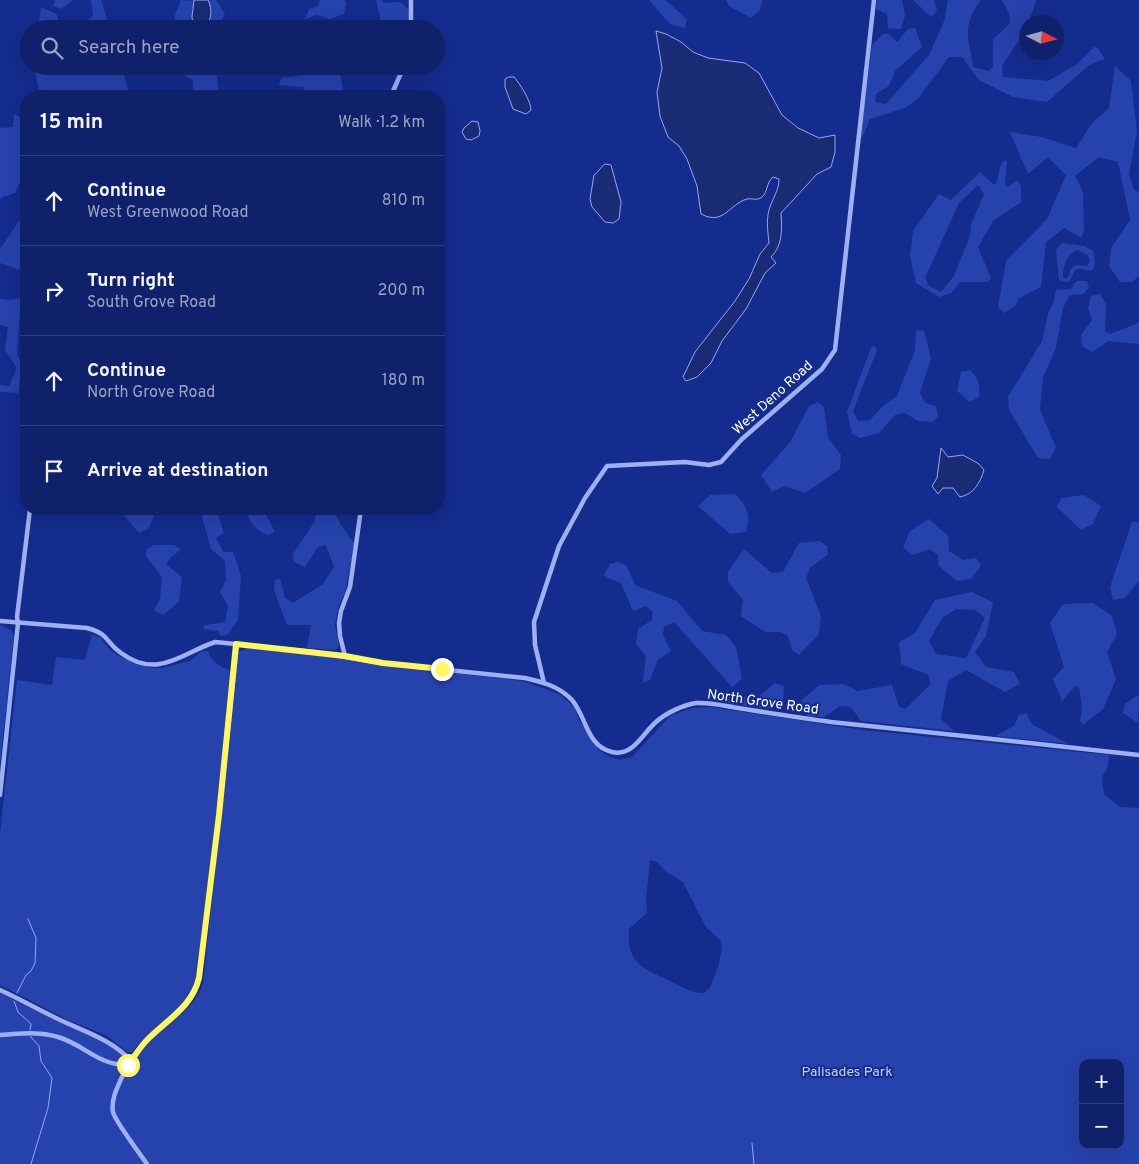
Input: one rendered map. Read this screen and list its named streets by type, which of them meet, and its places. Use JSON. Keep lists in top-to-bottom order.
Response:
{
  "streets": {
    "street": ["West Deno Road", "North Grove Road"]
  },
  "crossings": [
    ["West Deno Road", "North Grove Road"]
  ],
  "parks": ["Palisades Park"],
  "north": "right",
  "page": {
    "search": "Search here",
    "heading": ["15 min", "Walk · 1.2 km"],
    "list": [
      ["Continue", "West Greenwood Road", "810 m"],
      ["Turn right", "South Grove Road", "200 m"],
      ["Continue", "North Grove Road", "180 m"],
      "Arrive at destination"
    ],
    "map_buttons": ["+", "−"]
  }
}
